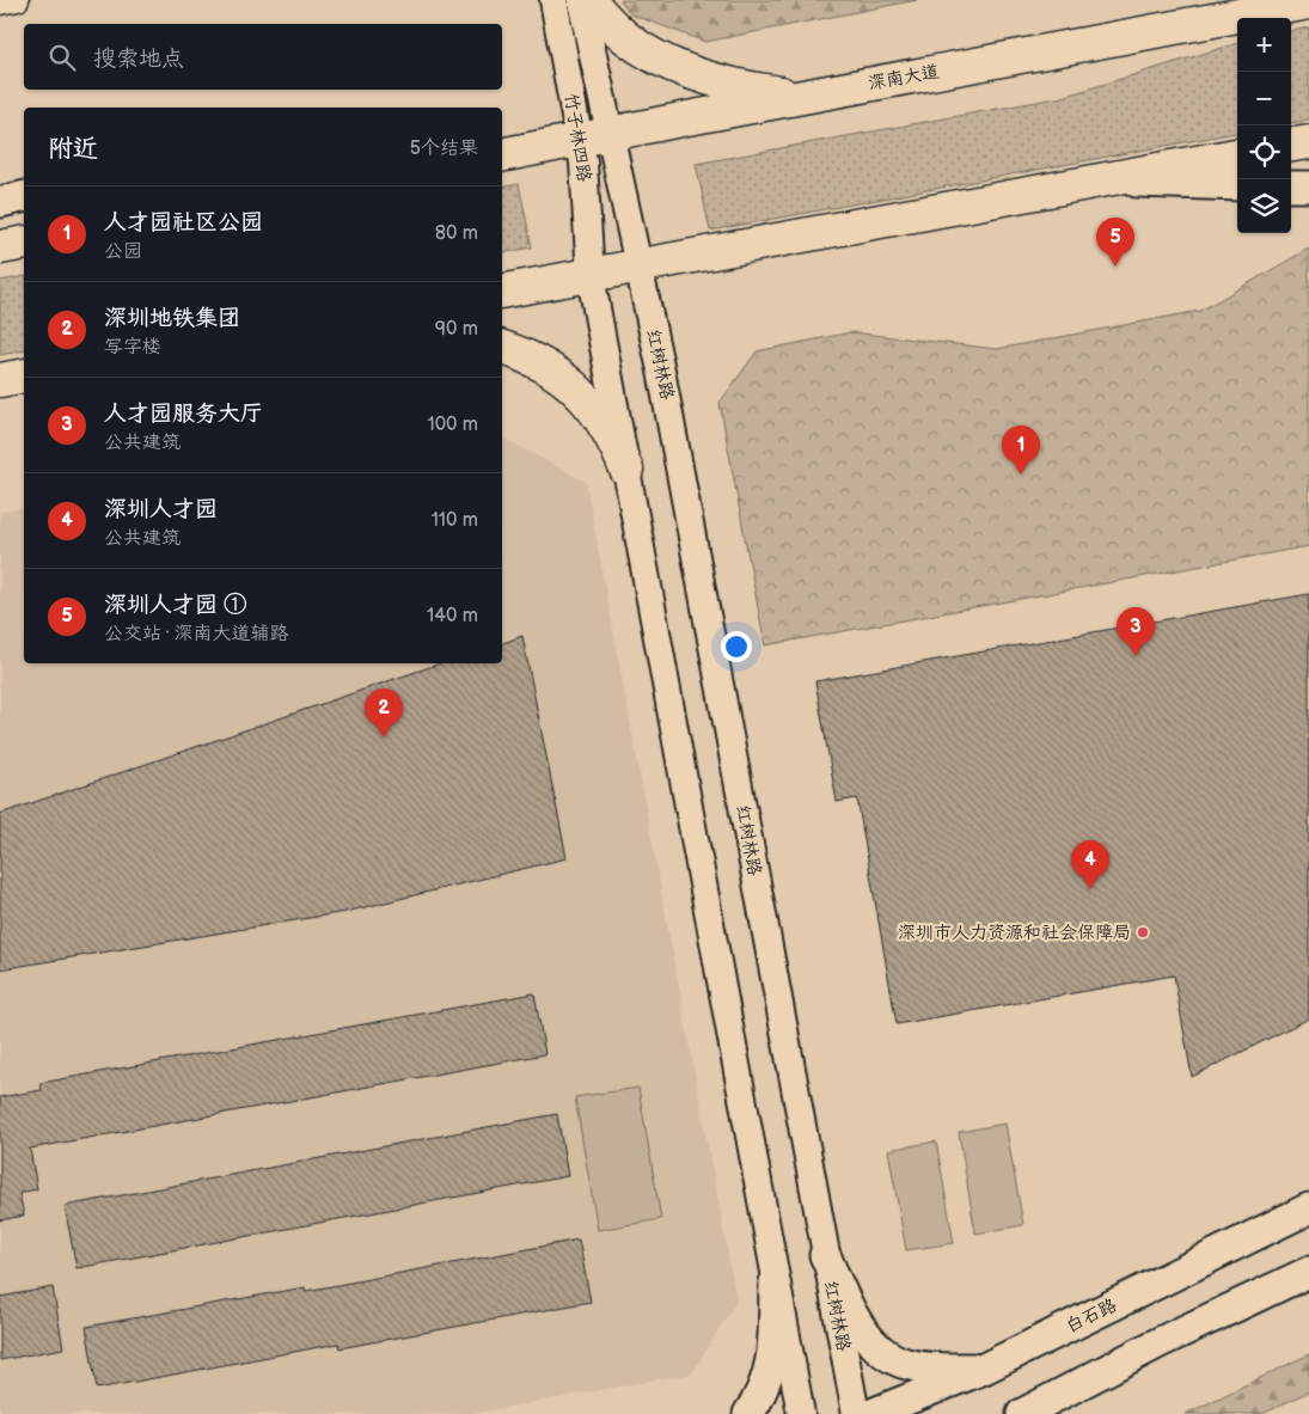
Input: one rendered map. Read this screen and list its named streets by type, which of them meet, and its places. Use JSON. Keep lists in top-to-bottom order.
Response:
{
  "streets": {
    "main road": ["深南大道", "白石路"],
    "street": ["竹子林四路", "红树林路"]
  },
  "crossings": [
    ["深南大道", "竹子林四路"],
    ["竹子林四路", "红树林路"]
  ],
  "places": ["深圳市人力资源和社会保障局"],
  "page": {
    "map_buttons": ["+", "−"],
    "search": "搜索地点",
    "heading": ["附近", "5个结果"],
    "list": [
      {
        "mark": "1",
        "name": "人才园社区公园",
        "note": "公园",
        "value": "80 m"
      },
      {
        "mark": "2",
        "name": "深圳地铁集团",
        "note": "写字楼",
        "value": "90 m"
      },
      {
        "mark": "3",
        "name": "人才园服务大厅",
        "note": "公共建筑",
        "value": "100 m"
      },
      {
        "mark": "4",
        "name": "深圳人才园",
        "note": "公共建筑",
        "value": "110 m"
      },
      {
        "mark": "5",
        "name": "深圳人才园 ①",
        "note": "公交站 · 深南大道辅路",
        "value": "140 m"
      }
    ],
    "pins": [
      "5",
      "1",
      "3",
      "2",
      "4"
    ]
  }
}
